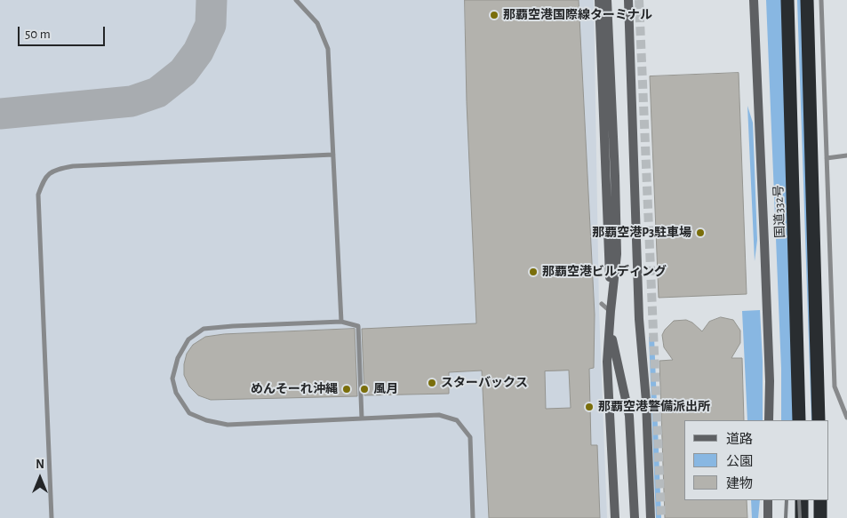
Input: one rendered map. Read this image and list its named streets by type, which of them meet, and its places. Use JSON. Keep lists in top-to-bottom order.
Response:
{
  "streets": {
    "highway": ["国道332号"]
  },
  "places": [
    "那覇空港国際線ターミナル",
    "那覇空港P3駐車場",
    "那覇空港ビルディング",
    "スターバックス",
    "めんそーれ沖縄",
    "風月",
    "那覇空港警備派出所"
  ],
  "legend": ["道路", "公園", "建物"],
  "scale_bar": "50 m",
  "north": "top"
}
